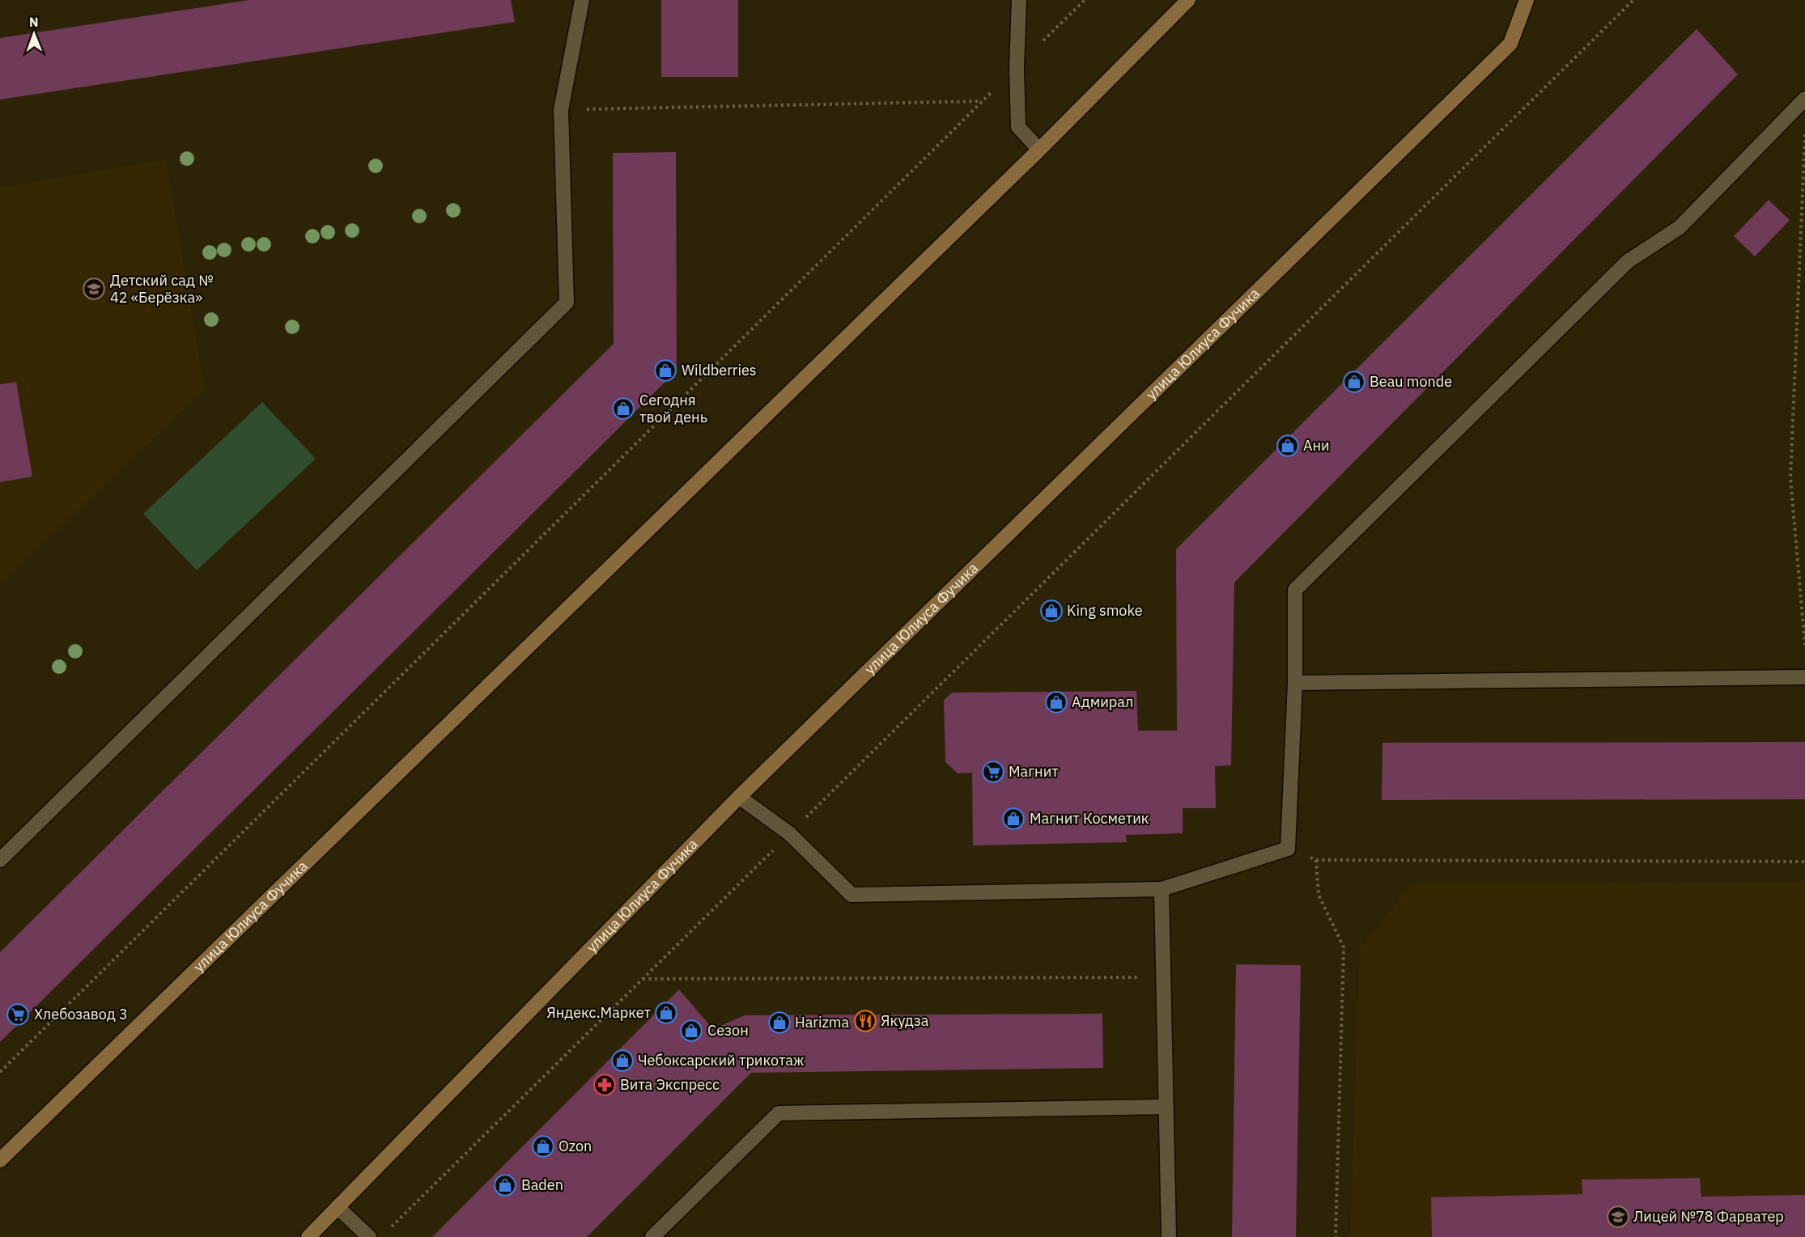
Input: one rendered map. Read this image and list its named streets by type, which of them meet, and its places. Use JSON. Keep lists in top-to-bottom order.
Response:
{
  "streets": {
    "main road": ["улица Юлиуса Фучика"]
  },
  "places": {
    "school or university": ["Детский сад № 42 «Берёзка»", "Лицей №78 Фарватер"],
    "shop": [
      "Wildberries",
      "Beau monde",
      "Сегодня твой день",
      "Ани",
      "King smoke",
      "Адмирал",
      "Магнит Косметик",
      "Яндекс.Маркет",
      "Harizma",
      "Сезон",
      "Чебоксарский трикотаж",
      "Ozon",
      "Baden"
    ],
    "supermarket": ["Магнит", "Хлебозавод 3"],
    "restaurant": ["Якудза"],
    "pharmacy": ["Вита Экспресс"]
  },
  "north": "top"
}
